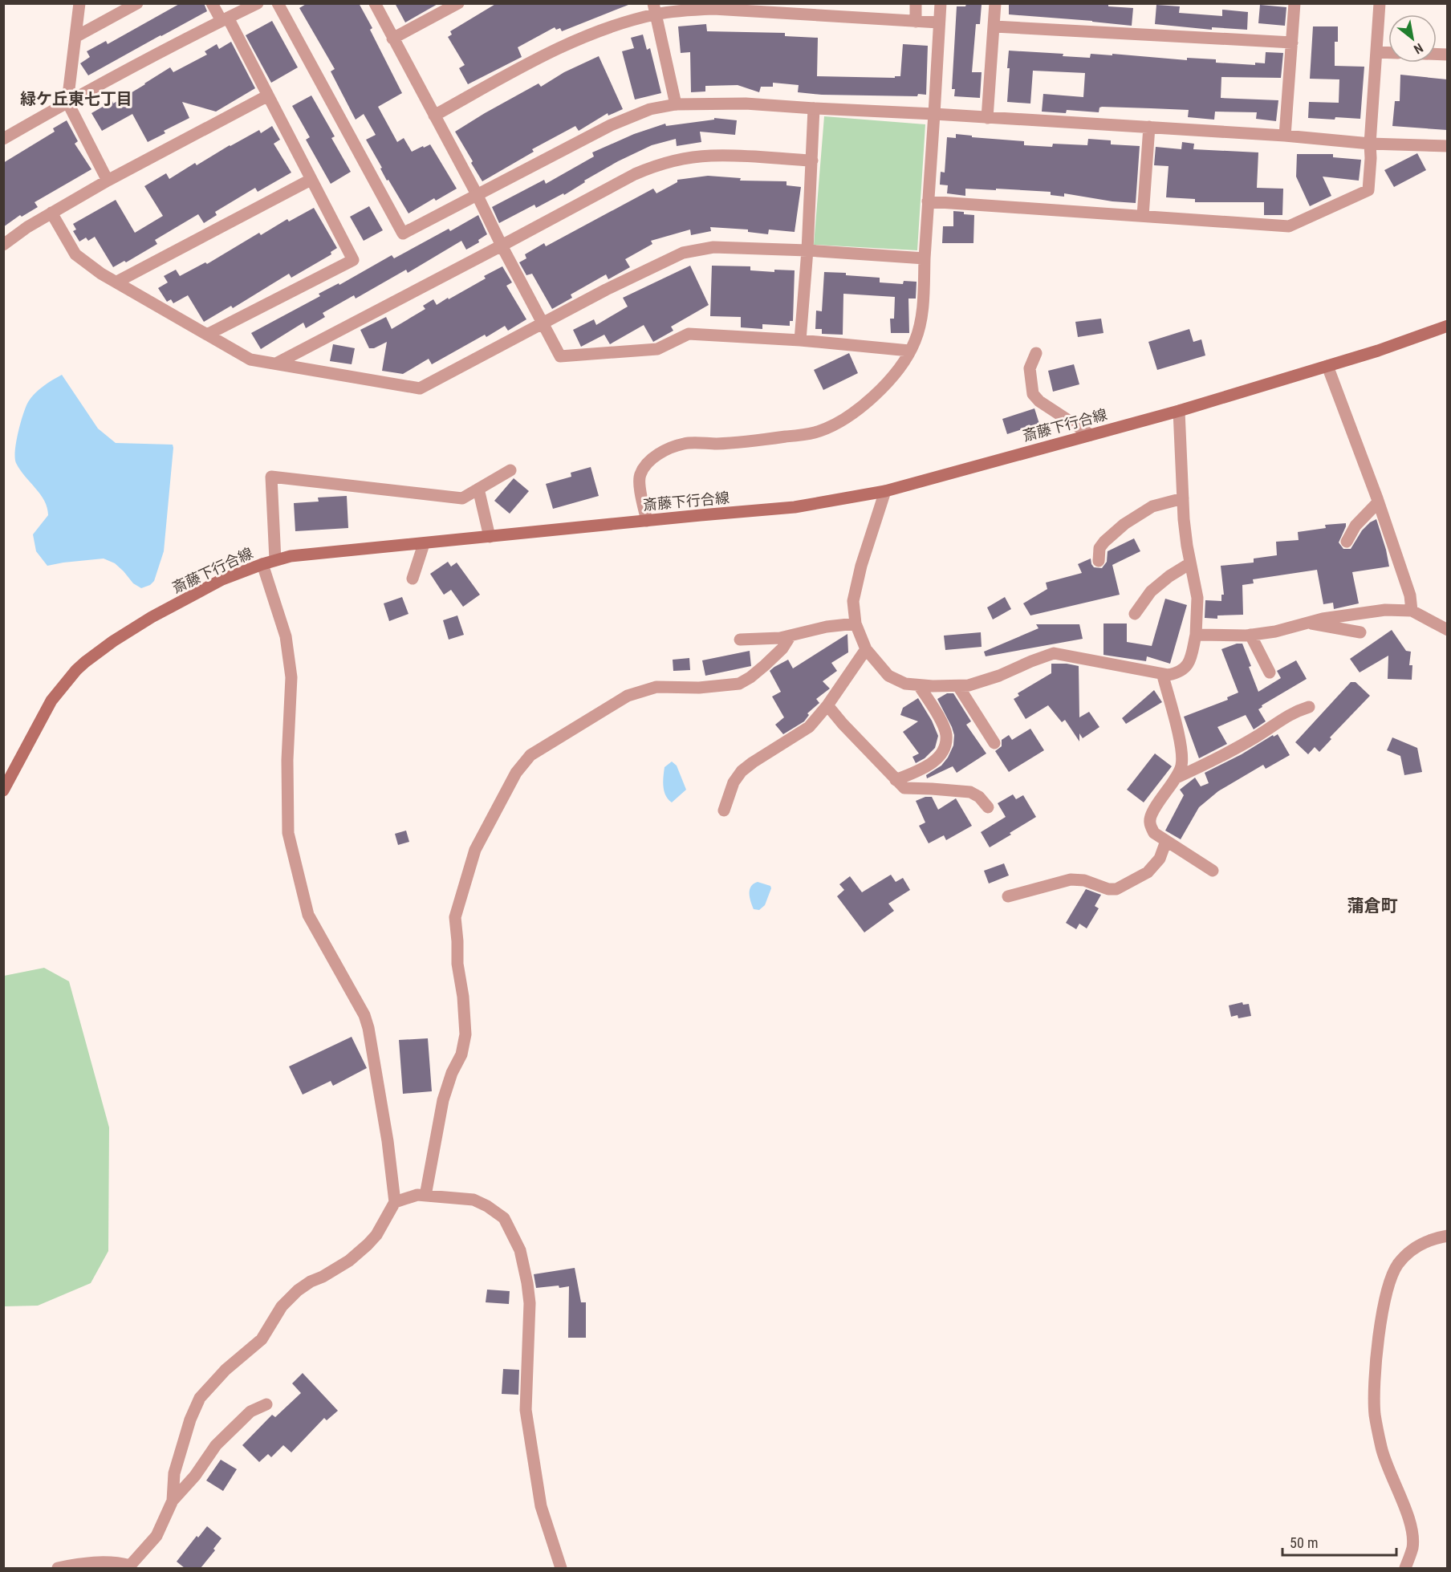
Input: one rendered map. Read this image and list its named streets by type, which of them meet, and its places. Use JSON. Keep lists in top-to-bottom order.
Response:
{
  "streets": {
    "main road": ["斎藤下行合線"]
  },
  "districts": ["緑ケ丘東七丁目", "蒲倉町"],
  "scale_bar": "50 m",
  "north": "bottom right"
}
